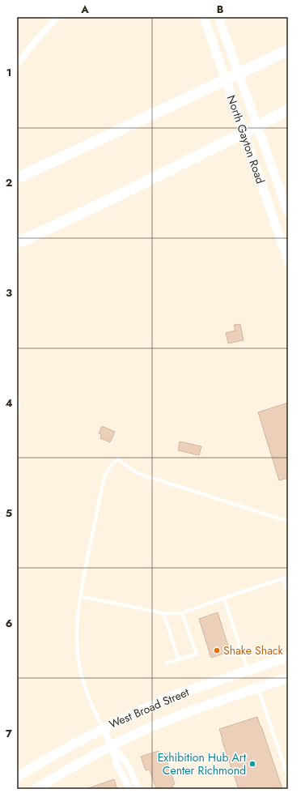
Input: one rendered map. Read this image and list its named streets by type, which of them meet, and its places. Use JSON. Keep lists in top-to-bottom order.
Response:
{
  "streets": {
    "main road": ["North Gayton Road", "West Broad Street"]
  },
  "places": ["Shake Shack", "Exhibition Hub Art Center Richmond"],
  "grid": {
    "columns": ["A", "B"],
    "rows": [
      "1",
      "2",
      "3",
      "4",
      "5",
      "6",
      "7"
    ]
  }
}
